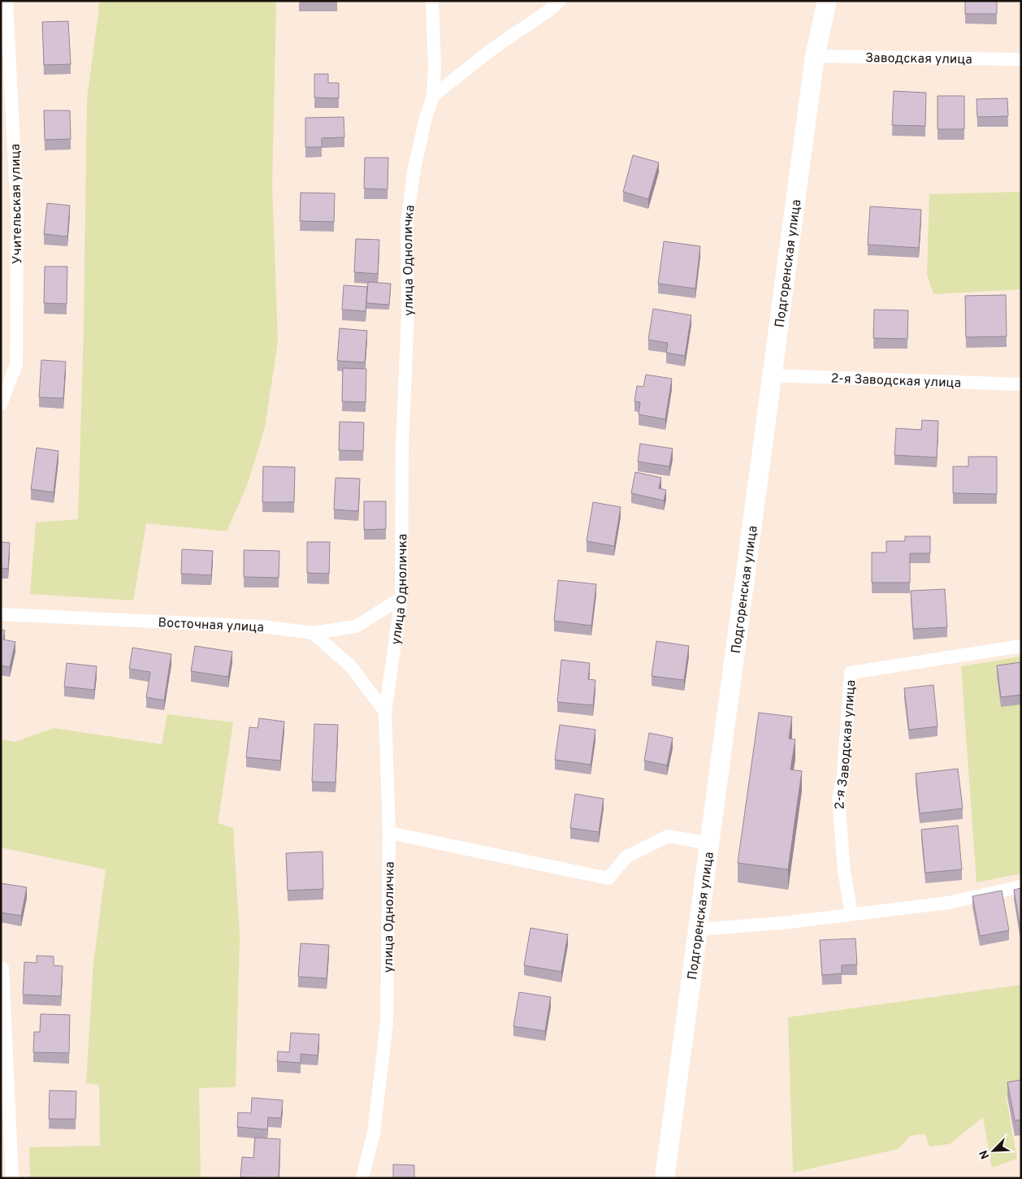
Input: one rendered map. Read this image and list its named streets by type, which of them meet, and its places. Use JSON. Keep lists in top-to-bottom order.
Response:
{
  "streets": {
    "street": [
      "Заводская улица",
      "Учительская улица",
      "улица Одноличка",
      "Подгоренская улица",
      "2-я Заводская улица",
      "Восточная улица"
    ]
  },
  "crossings": [
    ["Заводская улица", "Подгоренская улица"],
    ["улица Одноличка", "Восточная улица"],
    ["Подгоренская улица", "2-я Заводская улица"]
  ],
  "north": "bottom left"
}
